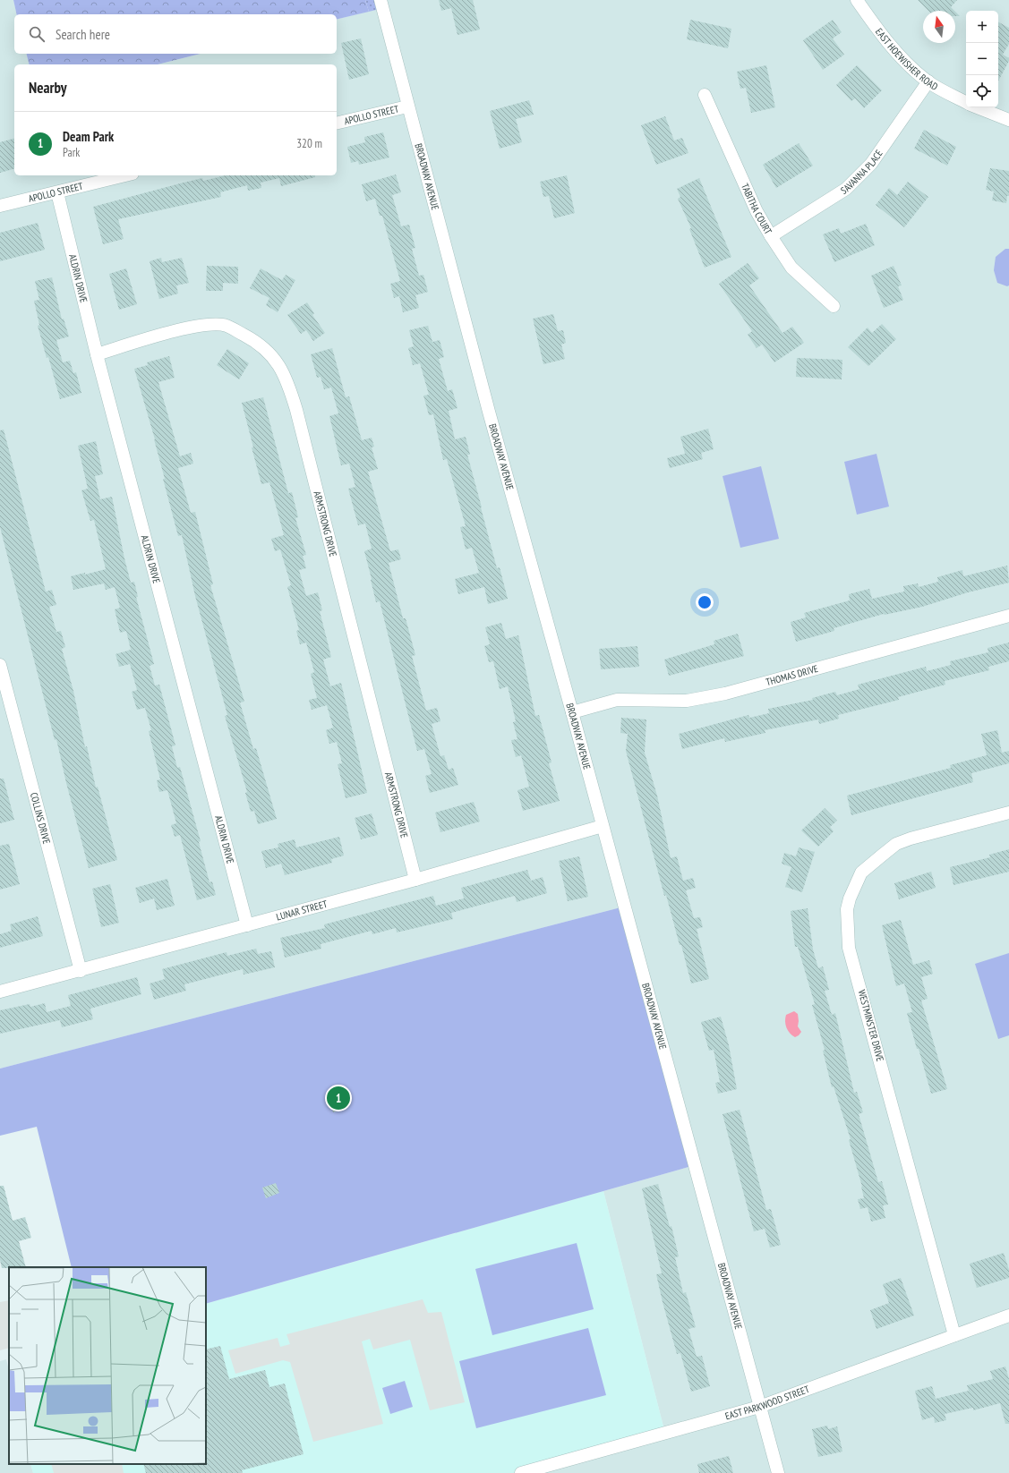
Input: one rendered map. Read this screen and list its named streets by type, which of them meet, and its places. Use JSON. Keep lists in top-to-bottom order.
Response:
{
  "streets": {
    "street": [
      "EAST HOEWISHER ROAD",
      "APOLLO STREET",
      "SAVANNA PLACE",
      "BROADWAY AVENUE",
      "TABITHA COURT",
      "ALDRIN DRIVE",
      "ARMSTRONG DRIVE",
      "THOMAS DRIVE",
      "COLLINS DRIVE",
      "LUNAR STREET",
      "WESTMINSTER DRIVE",
      "EAST PARKWOOD STREET"
    ]
  },
  "crossings": [
    ["EAST HOEWISHER ROAD", "SAVANNA PLACE"],
    ["APOLLO STREET", "BROADWAY AVENUE"],
    ["APOLLO STREET", "ALDRIN DRIVE"],
    ["SAVANNA PLACE", "TABITHA COURT"],
    ["BROADWAY AVENUE", "THOMAS DRIVE"],
    ["BROADWAY AVENUE", "LUNAR STREET"],
    ["BROADWAY AVENUE", "EAST PARKWOOD STREET"],
    ["ALDRIN DRIVE", "ARMSTRONG DRIVE"],
    ["ALDRIN DRIVE", "LUNAR STREET"],
    ["ARMSTRONG DRIVE", "LUNAR STREET"],
    ["COLLINS DRIVE", "LUNAR STREET"],
    ["WESTMINSTER DRIVE", "EAST PARKWOOD STREET"]
  ],
  "north": "top",
  "page": {
    "map_buttons": ["+", "−"],
    "search": "Search here",
    "heading": "Nearby",
    "list": [
      {
        "mark": "1",
        "name": "Deam Park",
        "note": "Park",
        "value": "320 m"
      }
    ],
    "pins": "1"
  }
}
